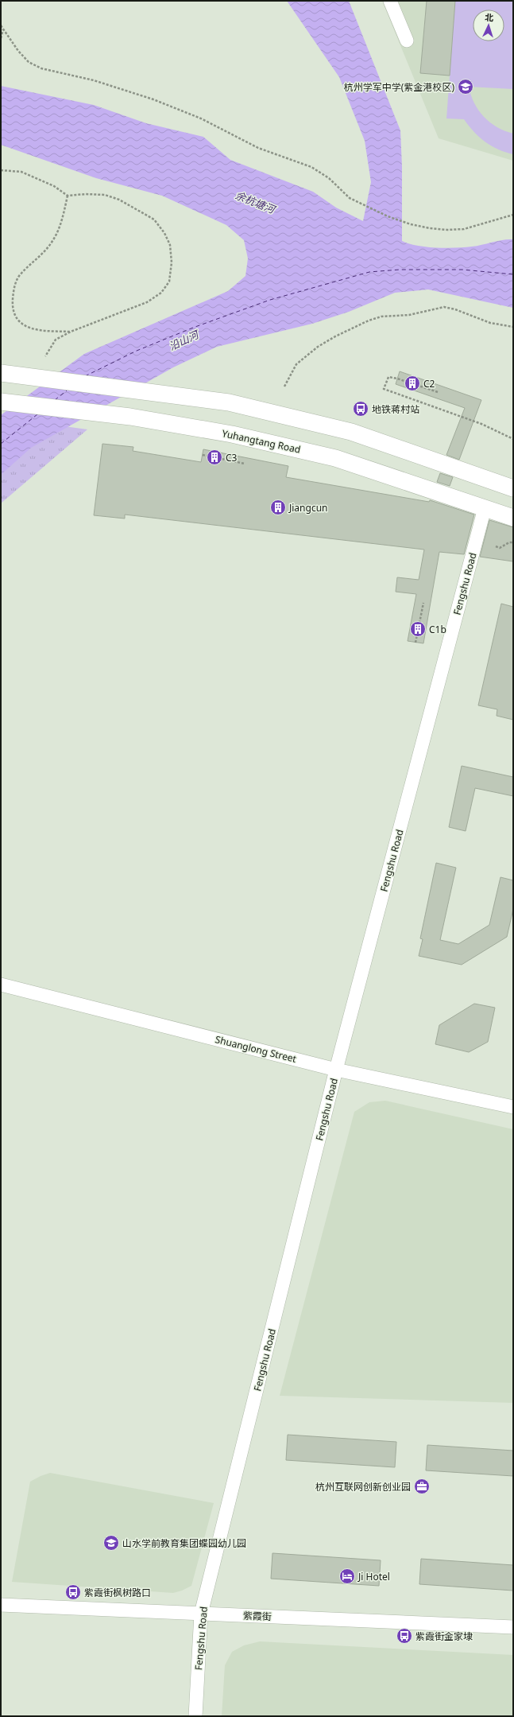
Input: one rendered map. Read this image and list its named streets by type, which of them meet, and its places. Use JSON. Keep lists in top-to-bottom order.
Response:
{
  "streets": {
    "main road": ["Yuhangtang Road"],
    "street": ["Fengshu Road", "Shuanglong Street", "紫霞街"]
  },
  "crossings": [
    ["Yuhangtang Road", "Fengshu Road"],
    ["Fengshu Road", "Shuanglong Street"],
    ["Fengshu Road", "紫霞街"]
  ],
  "water": ["余杭塘河", "沿山河"],
  "places": {
    "school or university": ["杭州学军中学(紫金港校区)", "山水学前教育集团蝶园幼儿园"],
    "building": [
      "C2",
      "C3",
      "Jiangcun",
      "C1b"
    ],
    "bus stop": ["地铁蒋村站", "紫霞街枫树路口", "紫霞街金家埭"],
    "office": ["杭州互联网创新创业园"],
    "hotel": ["Ji Hotel"]
  },
  "north": "top"
}
